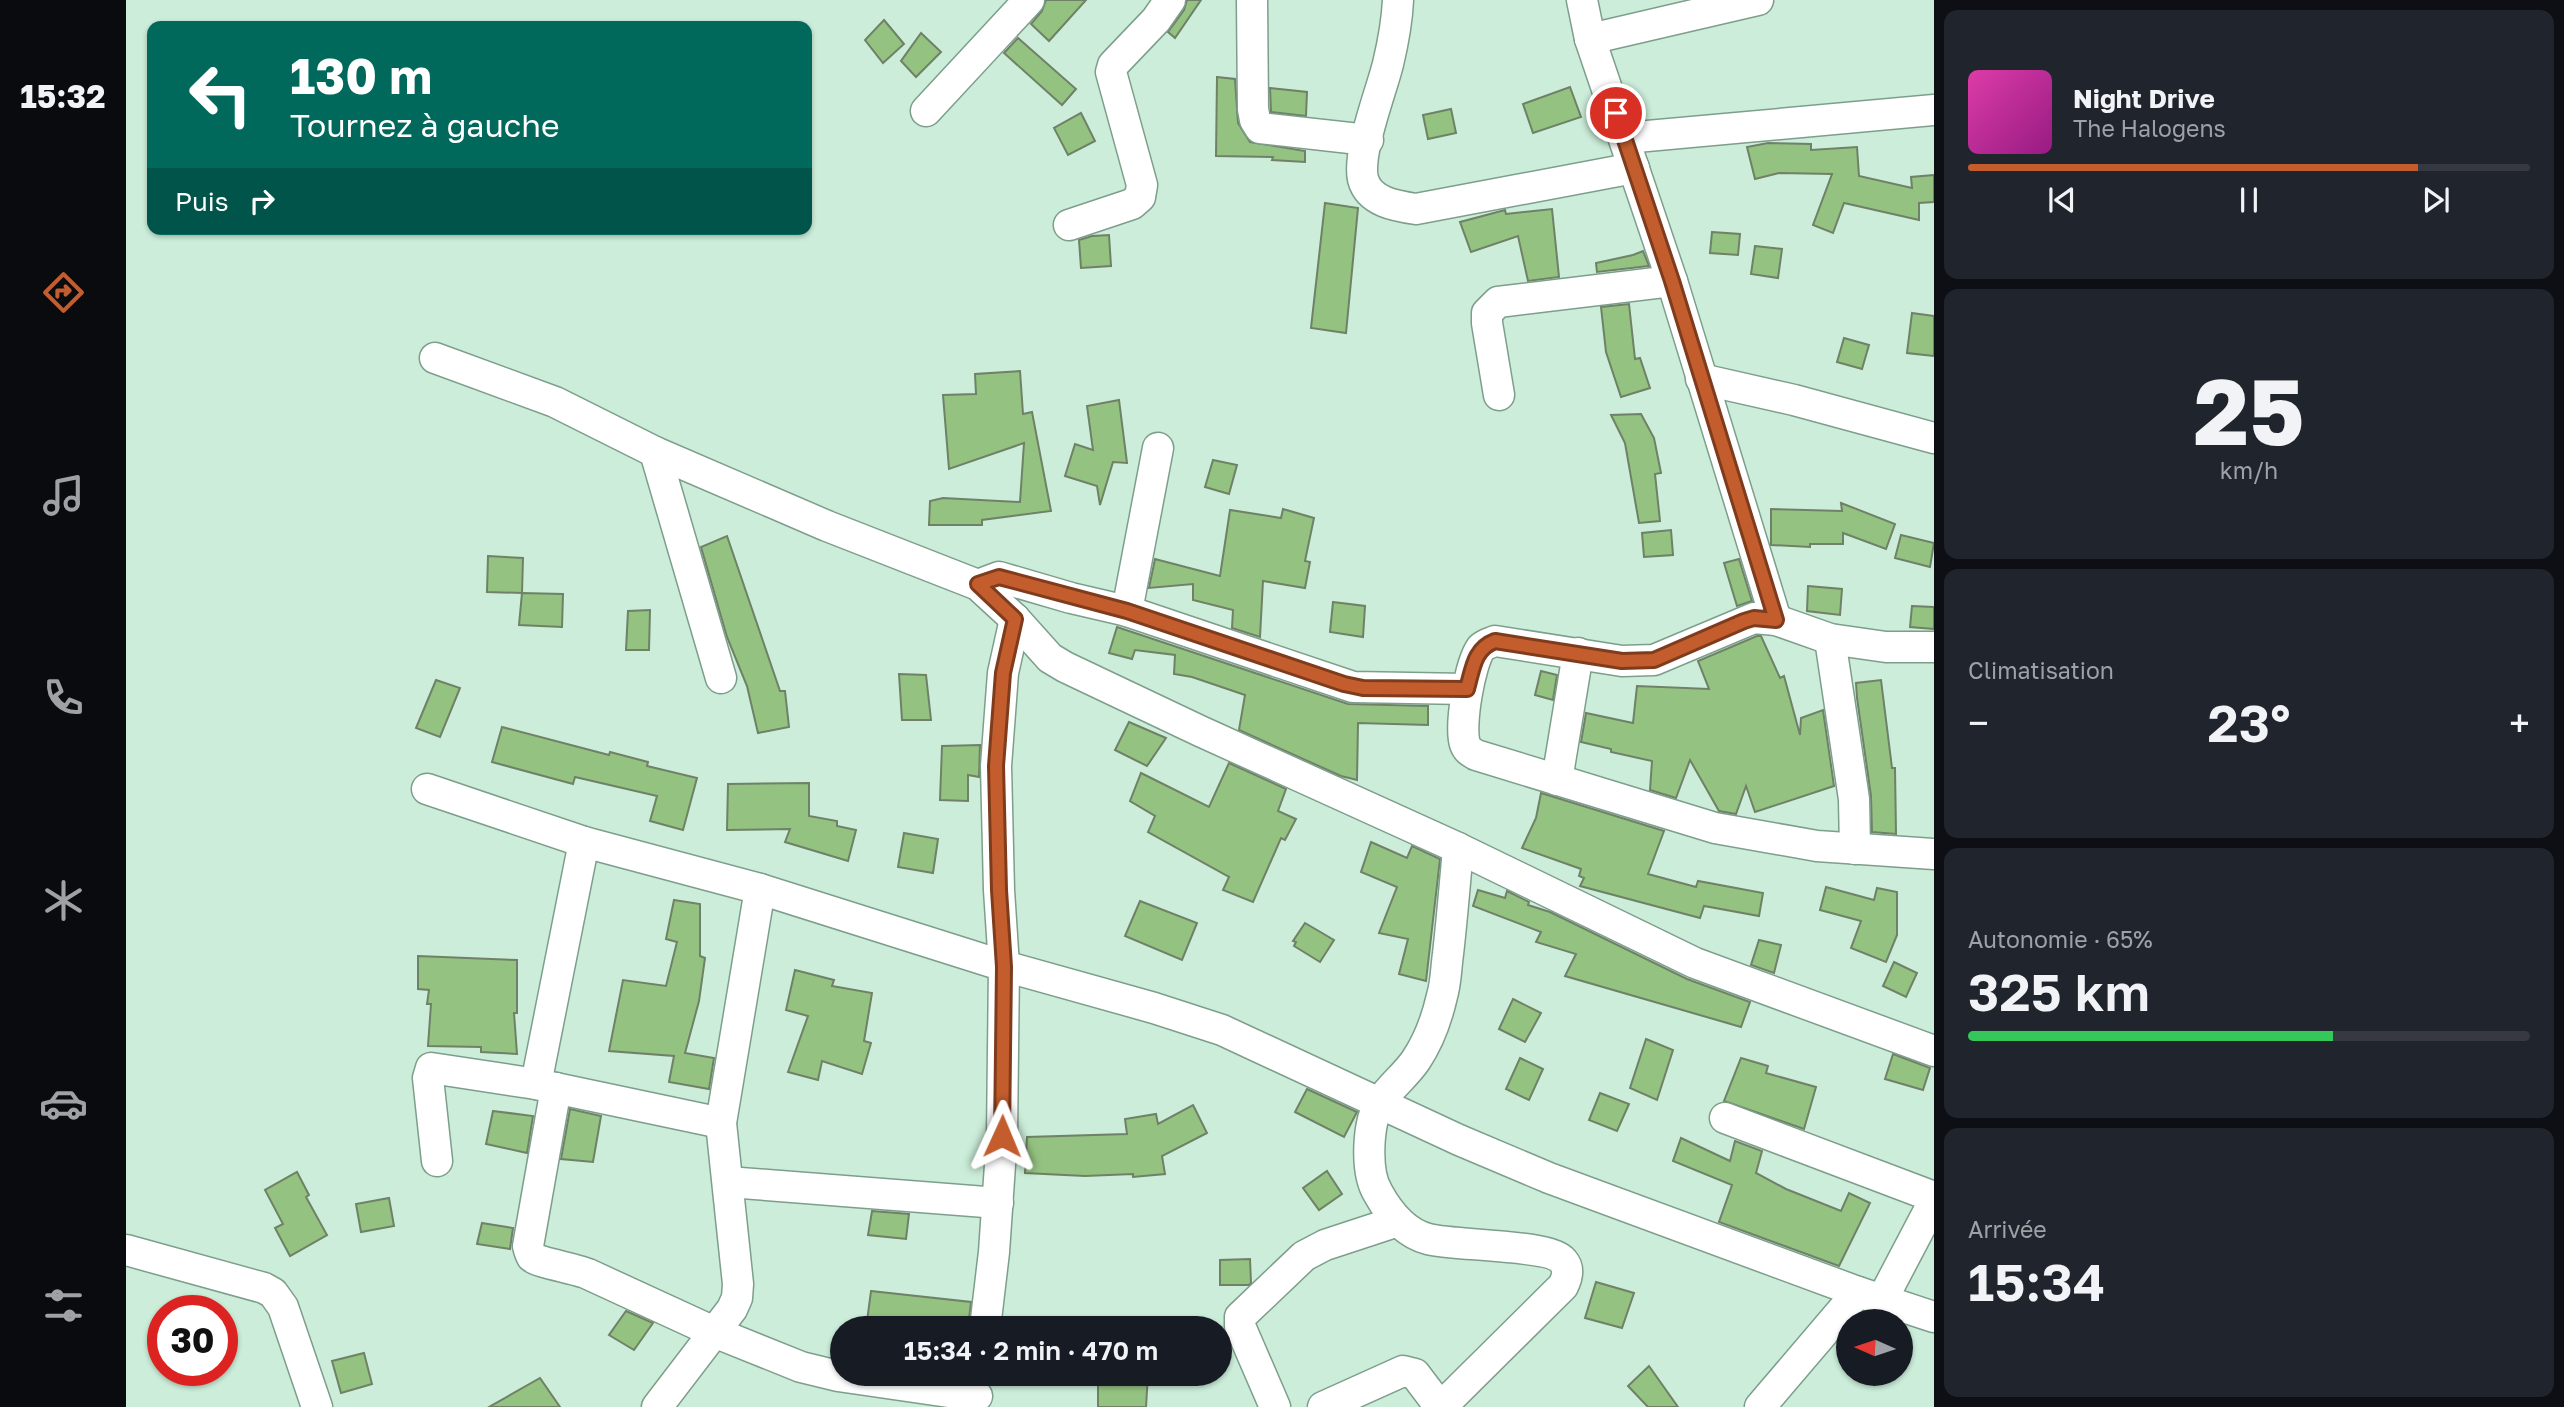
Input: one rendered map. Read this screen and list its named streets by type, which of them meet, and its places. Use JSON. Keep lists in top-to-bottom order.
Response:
{
  "north": "left",
  "page": {
    "tabs": "15:32",
    "turn": ["130 m", "Tournez à gauche"],
    "song": ["Night Drive", "The Halogens"],
    "then": "Puis",
    "tile": [
      ["25", "km/h"],
      "Climatisation",
      ["Autonomie · 65%", "325 km"],
      ["Arrivée", "15:34"]
    ],
    "heat": ["−", "23°", "+"],
    "limit": "30",
    "trip": "15:34 · 2 min · 470 m"
  }
}
